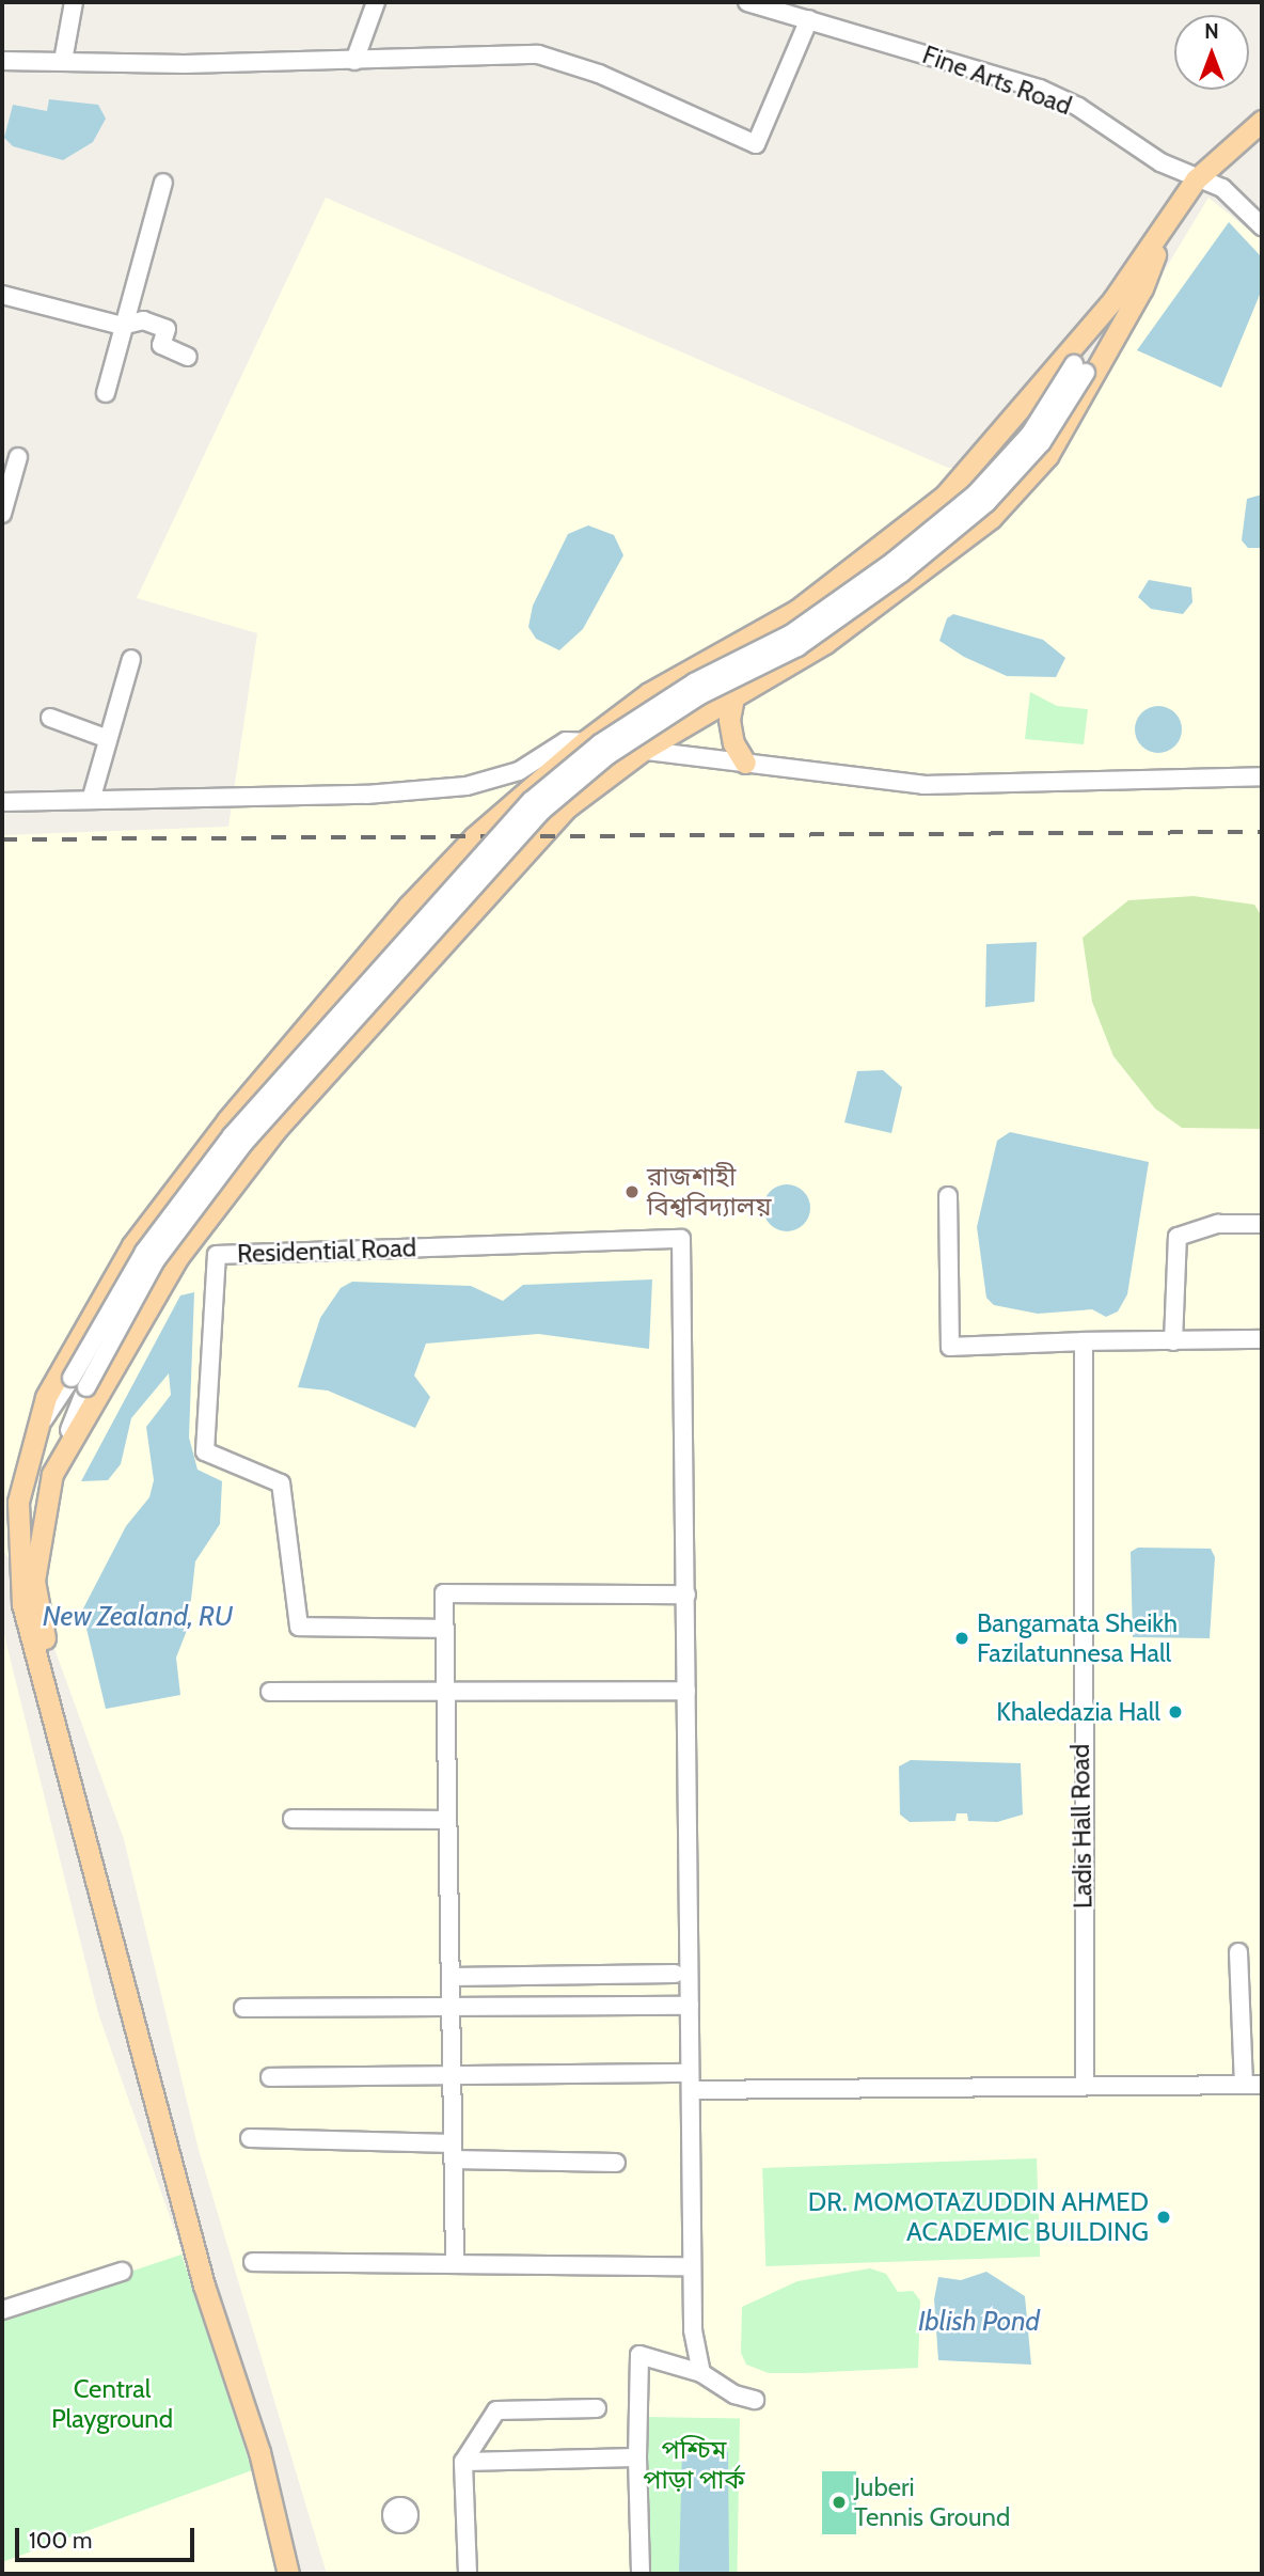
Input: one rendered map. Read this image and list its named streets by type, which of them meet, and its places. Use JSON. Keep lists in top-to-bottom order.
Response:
{
  "streets": {
    "street": ["Fine Arts Road", "Residential Road", "Ladis Hall Road"]
  },
  "water": ["New Zealand, RU", "Iblish Pond"],
  "parks": ["Central Playground", "পশ্চিম পাড়া পার্ক"],
  "places": [
    "রাজশাহী বিশ্ববিদ্যালয়",
    "Bangamata Sheikh Fazilatunnesa Hall",
    "Khaledazia Hall",
    "DR. MOMOTAZUDDIN AHMED ACADEMIC BUILDING",
    "Juberi Tennis Ground"
  ],
  "scale_bar": "100 m",
  "north": "top"
}
